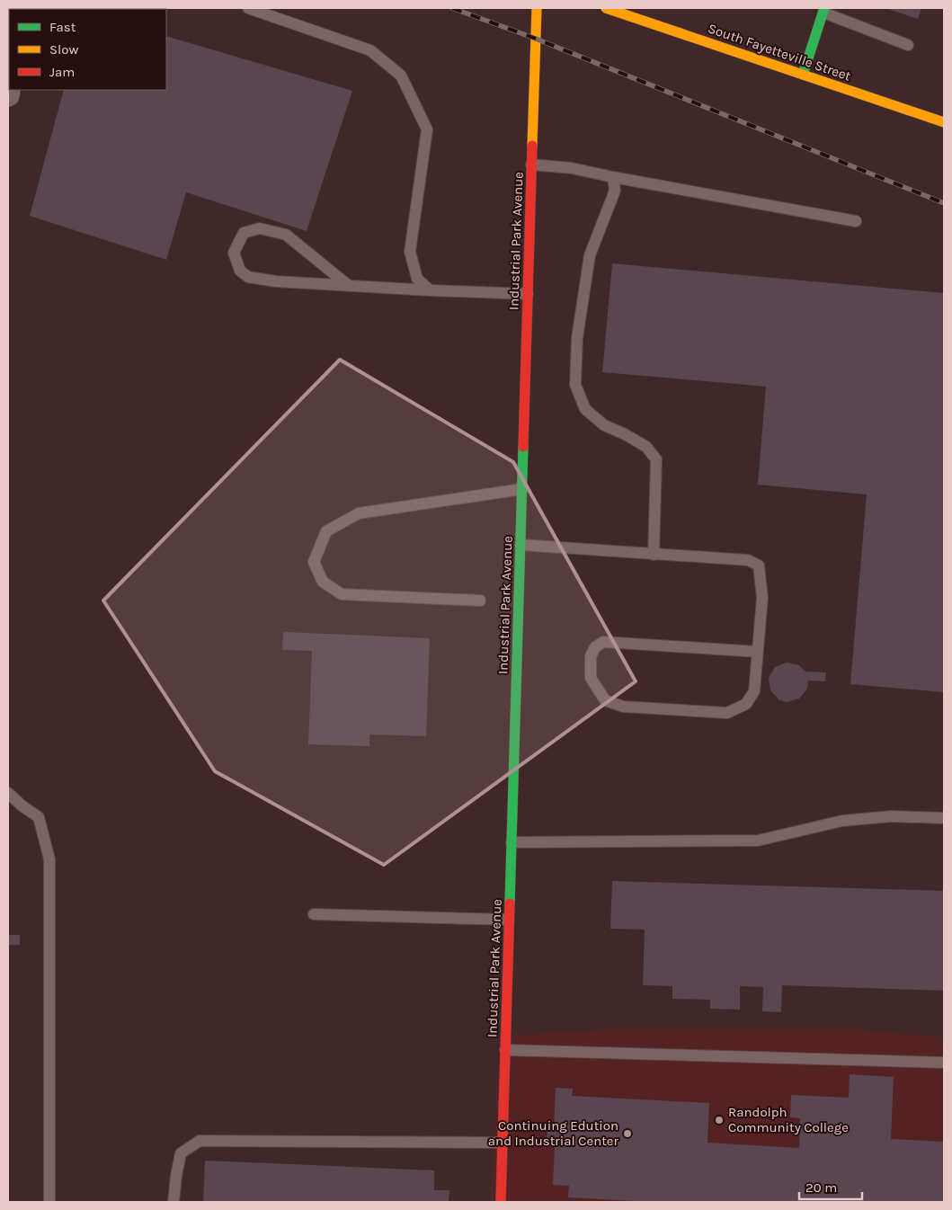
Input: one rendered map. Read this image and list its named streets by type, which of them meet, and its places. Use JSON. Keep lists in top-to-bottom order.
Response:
{
  "streets": {
    "street": ["South Fayetteville Street", "Industrial Park Avenue"]
  },
  "places": ["Randolph Community College", "Continuing Edution and Industrial Center"],
  "legend": ["Fast", "Slow", "Jam"],
  "scale_bar": "20 m"
}
